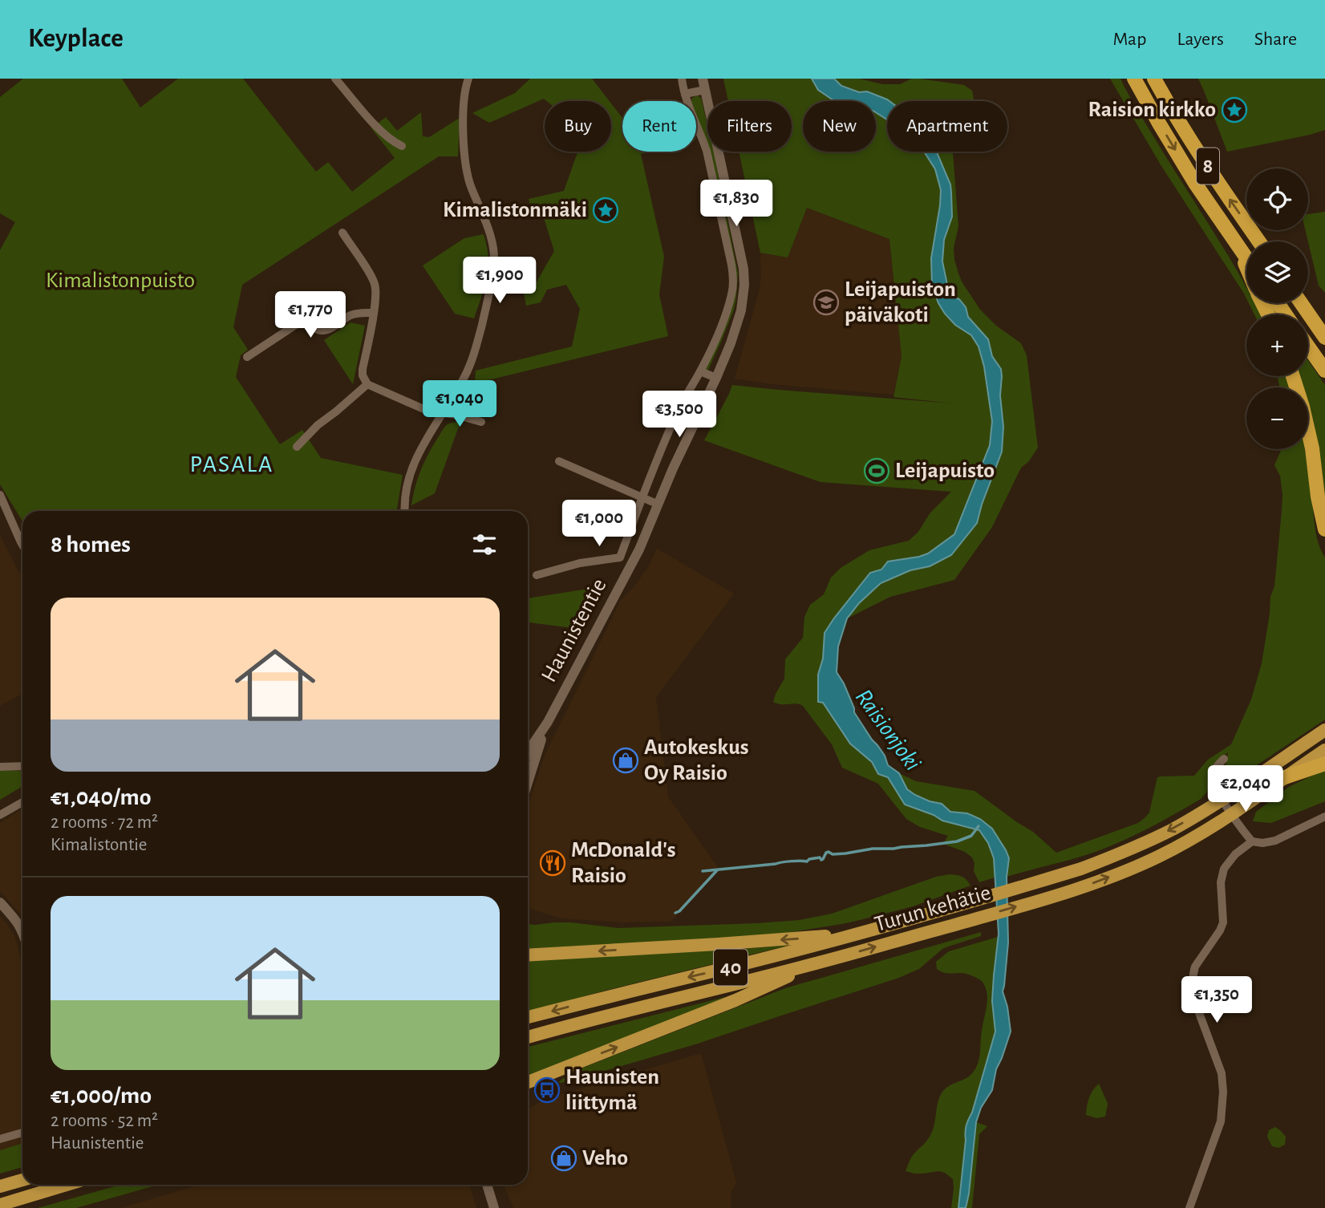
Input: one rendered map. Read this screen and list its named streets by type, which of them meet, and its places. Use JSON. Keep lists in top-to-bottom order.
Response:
{
  "streets": {
    "highway": ["8", "Turun kehätie", "40"],
    "street": ["Haunistentie"]
  },
  "districts": ["PASALA"],
  "water": ["Raisionjoki"],
  "parks": ["Kimalistonpuisto"],
  "places": {
    "place": ["Raision kirkko", "Kimalistonmäki"],
    "school or university": ["Leijapuiston päiväkoti"],
    "sports": ["Leijapuisto"],
    "shop": ["Autokeskus Oy Raisio", "Veho"],
    "restaurant": ["McDonald's Raisio"],
    "bus stop": ["Haunisten liittymä"]
  },
  "page": {
    "header": "Keyplace",
    "nav": ["Map", "Layers", "Share"],
    "chip": [
      "Buy",
      "Rent",
      "Filters",
      "New",
      "Apartment"
    ],
    "map_buttons": ["+", "−"],
    "price": [
      "€1,830",
      "€1,900",
      "€1,770",
      "€1,040",
      "€3,500",
      "€1,000",
      "€2,040",
      "€1,350"
    ],
    "heading": "8 homes",
    "list": [
      {
        "name": "€1,040/mo",
        "note": "2 rooms · 72 m² · Kimalistontie"
      },
      {
        "name": "€1,000/mo",
        "note": "2 rooms · 52 m² · Haunistentie"
      }
    ]
  }
}
